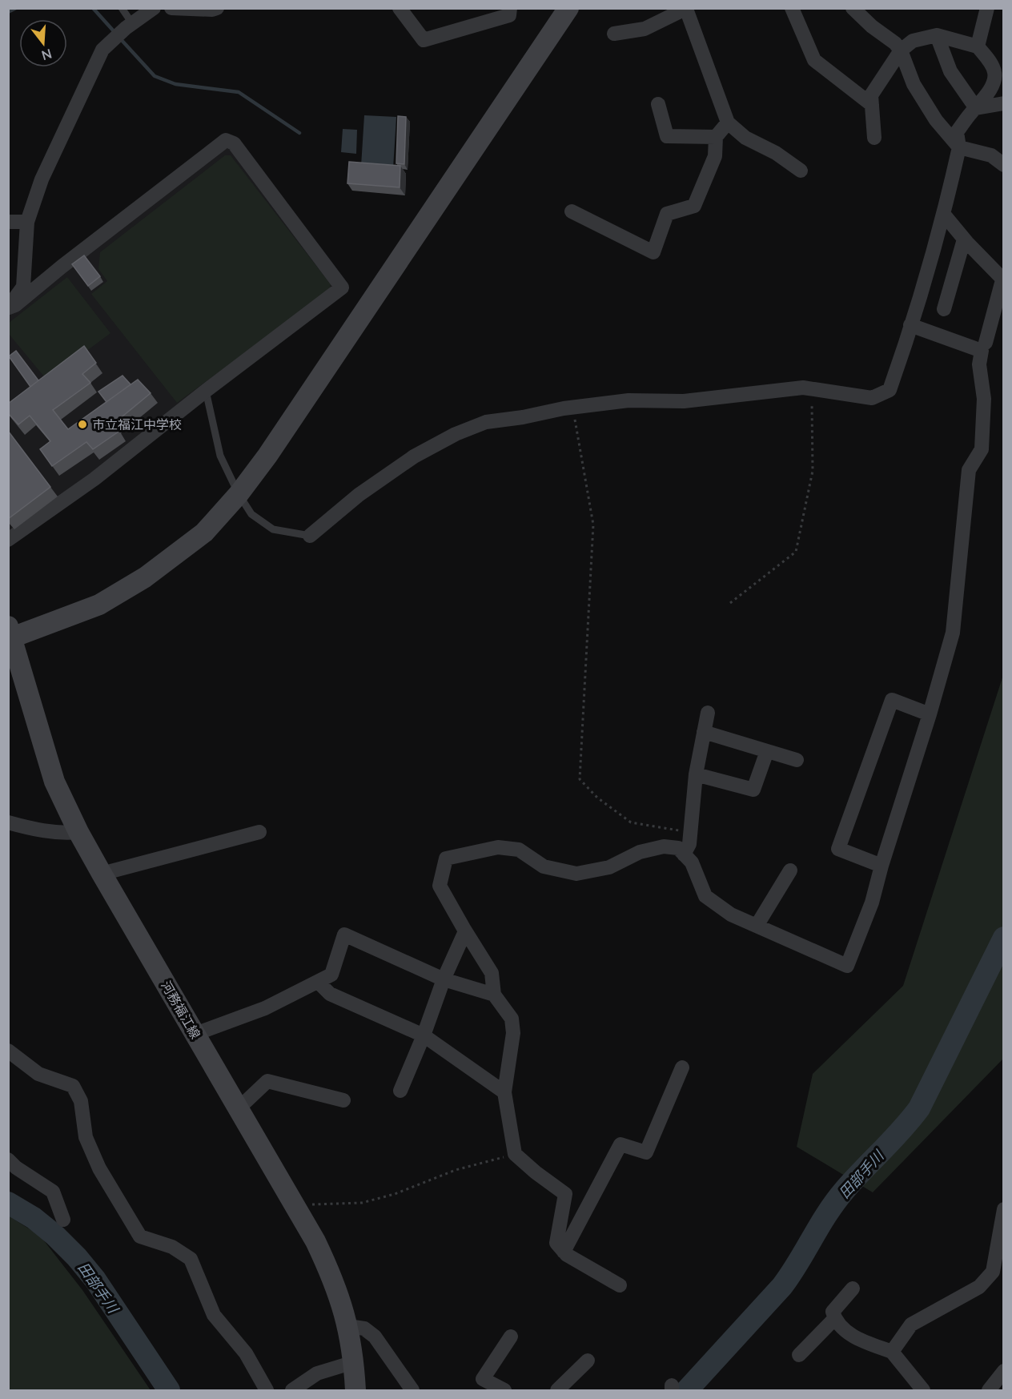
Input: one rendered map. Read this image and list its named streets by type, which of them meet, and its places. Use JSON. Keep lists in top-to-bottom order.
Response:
{
  "streets": {
    "street": ["河務福江線"]
  },
  "water": ["田部手川"],
  "places": ["市立福江中学校"],
  "north": "bottom"
}
